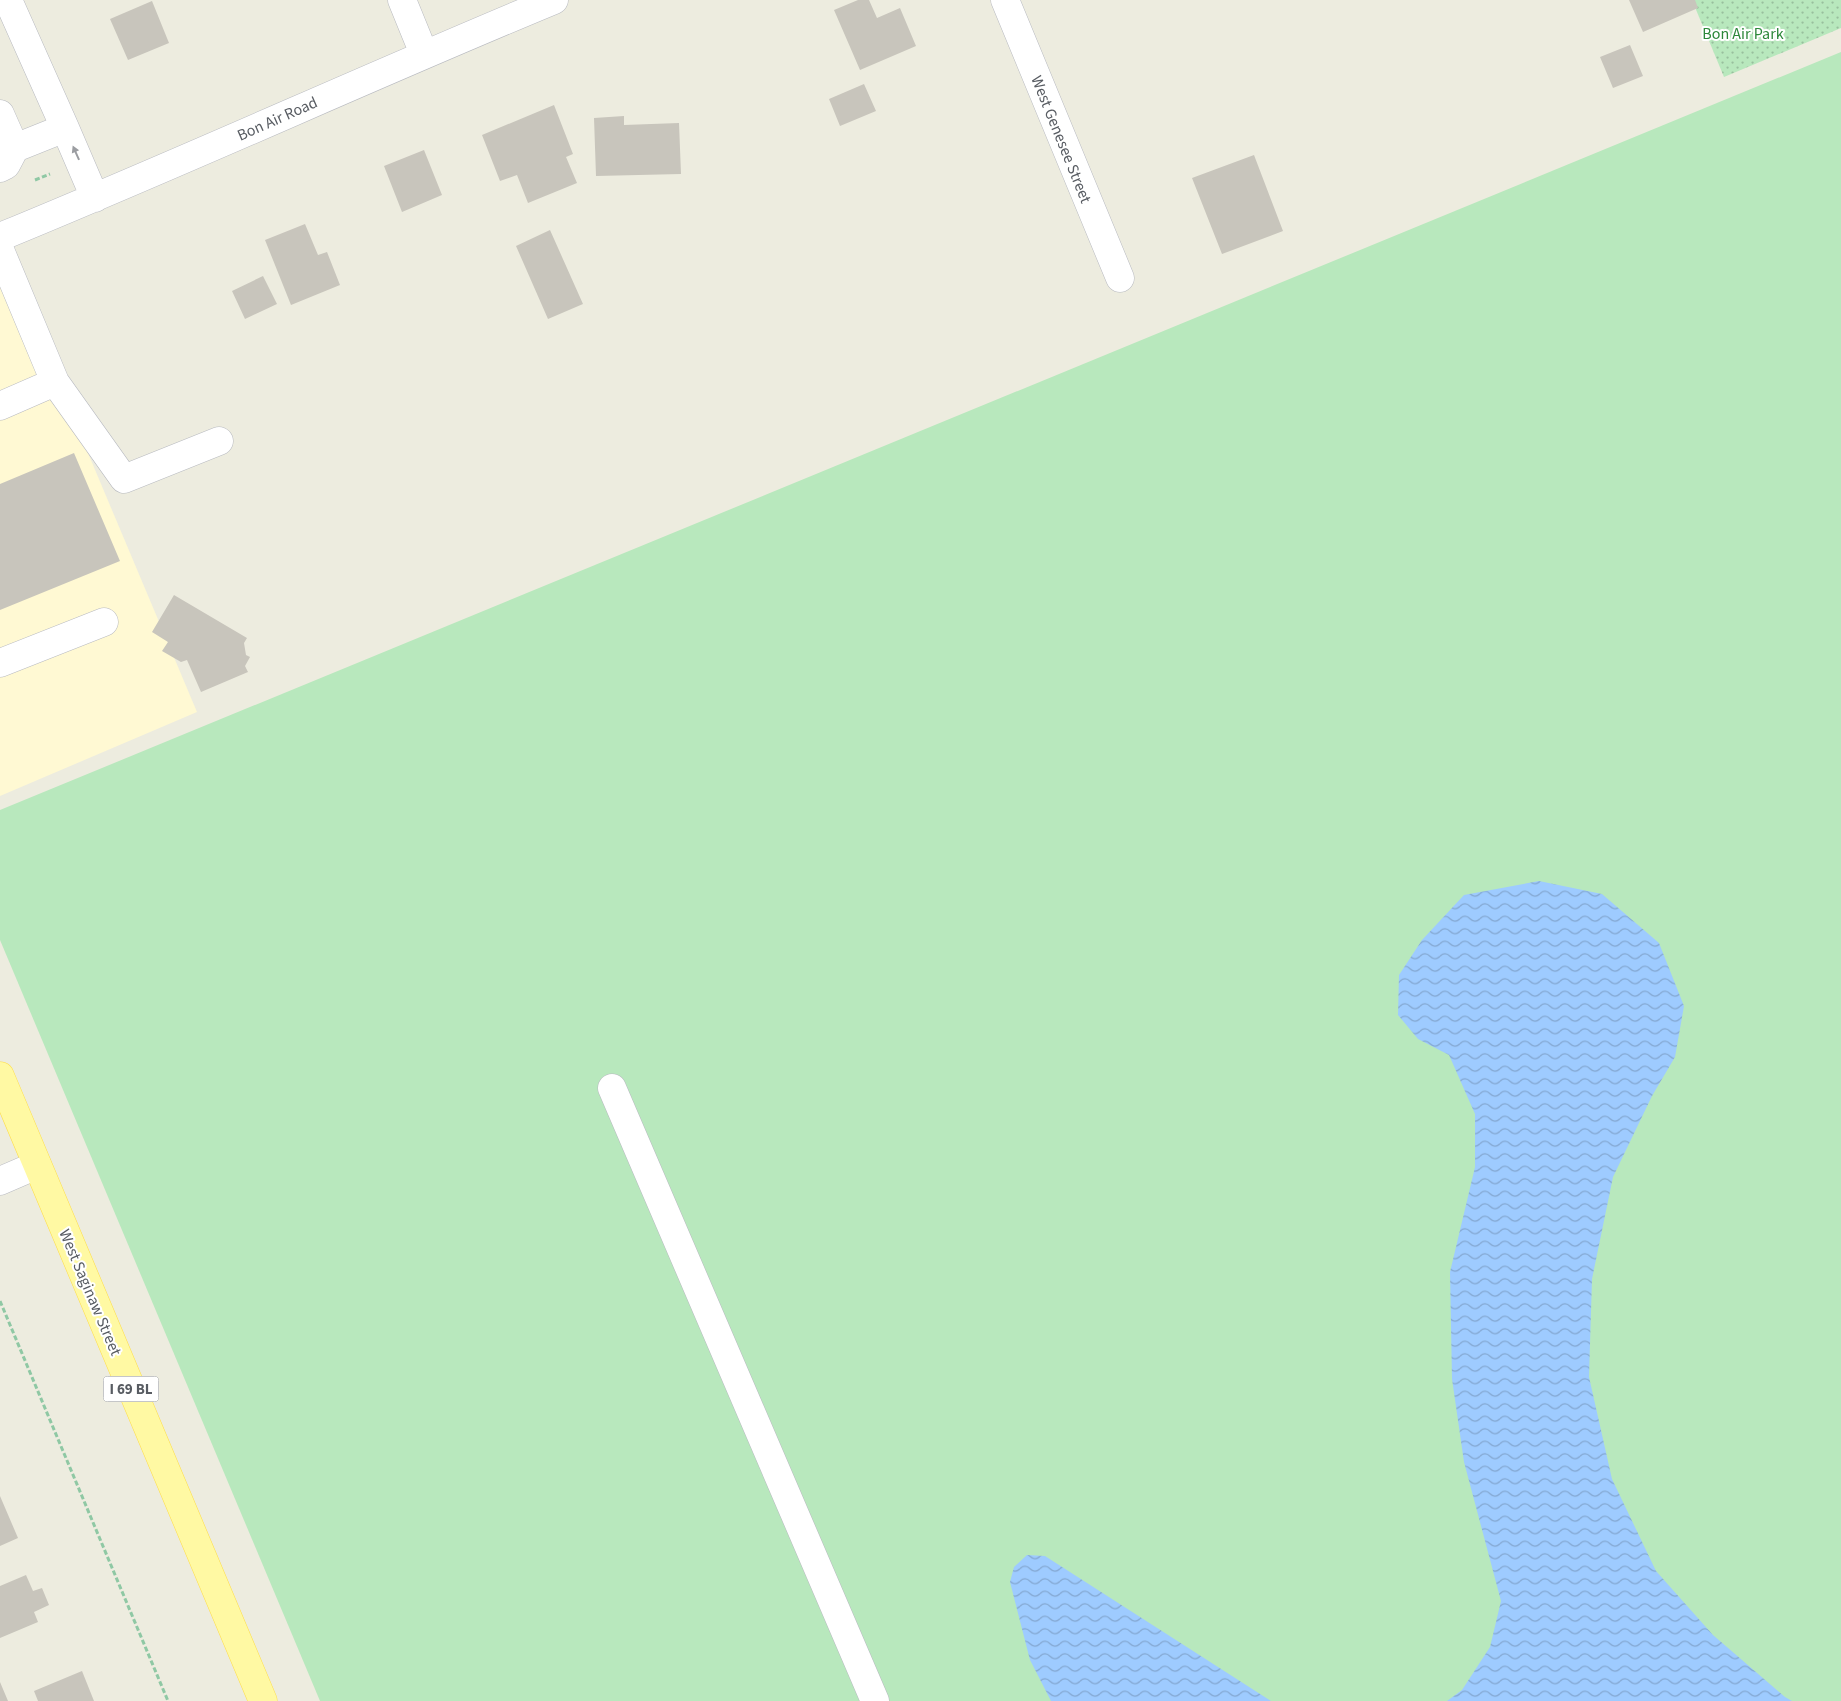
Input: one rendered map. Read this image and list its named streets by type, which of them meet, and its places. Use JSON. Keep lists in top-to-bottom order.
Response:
{
  "streets": {
    "main road": ["West Saginaw Street", "I 69 BL"],
    "street": ["Bon Air Road", "West Genesee Street"]
  },
  "parks": ["Bon Air Park"]
}
